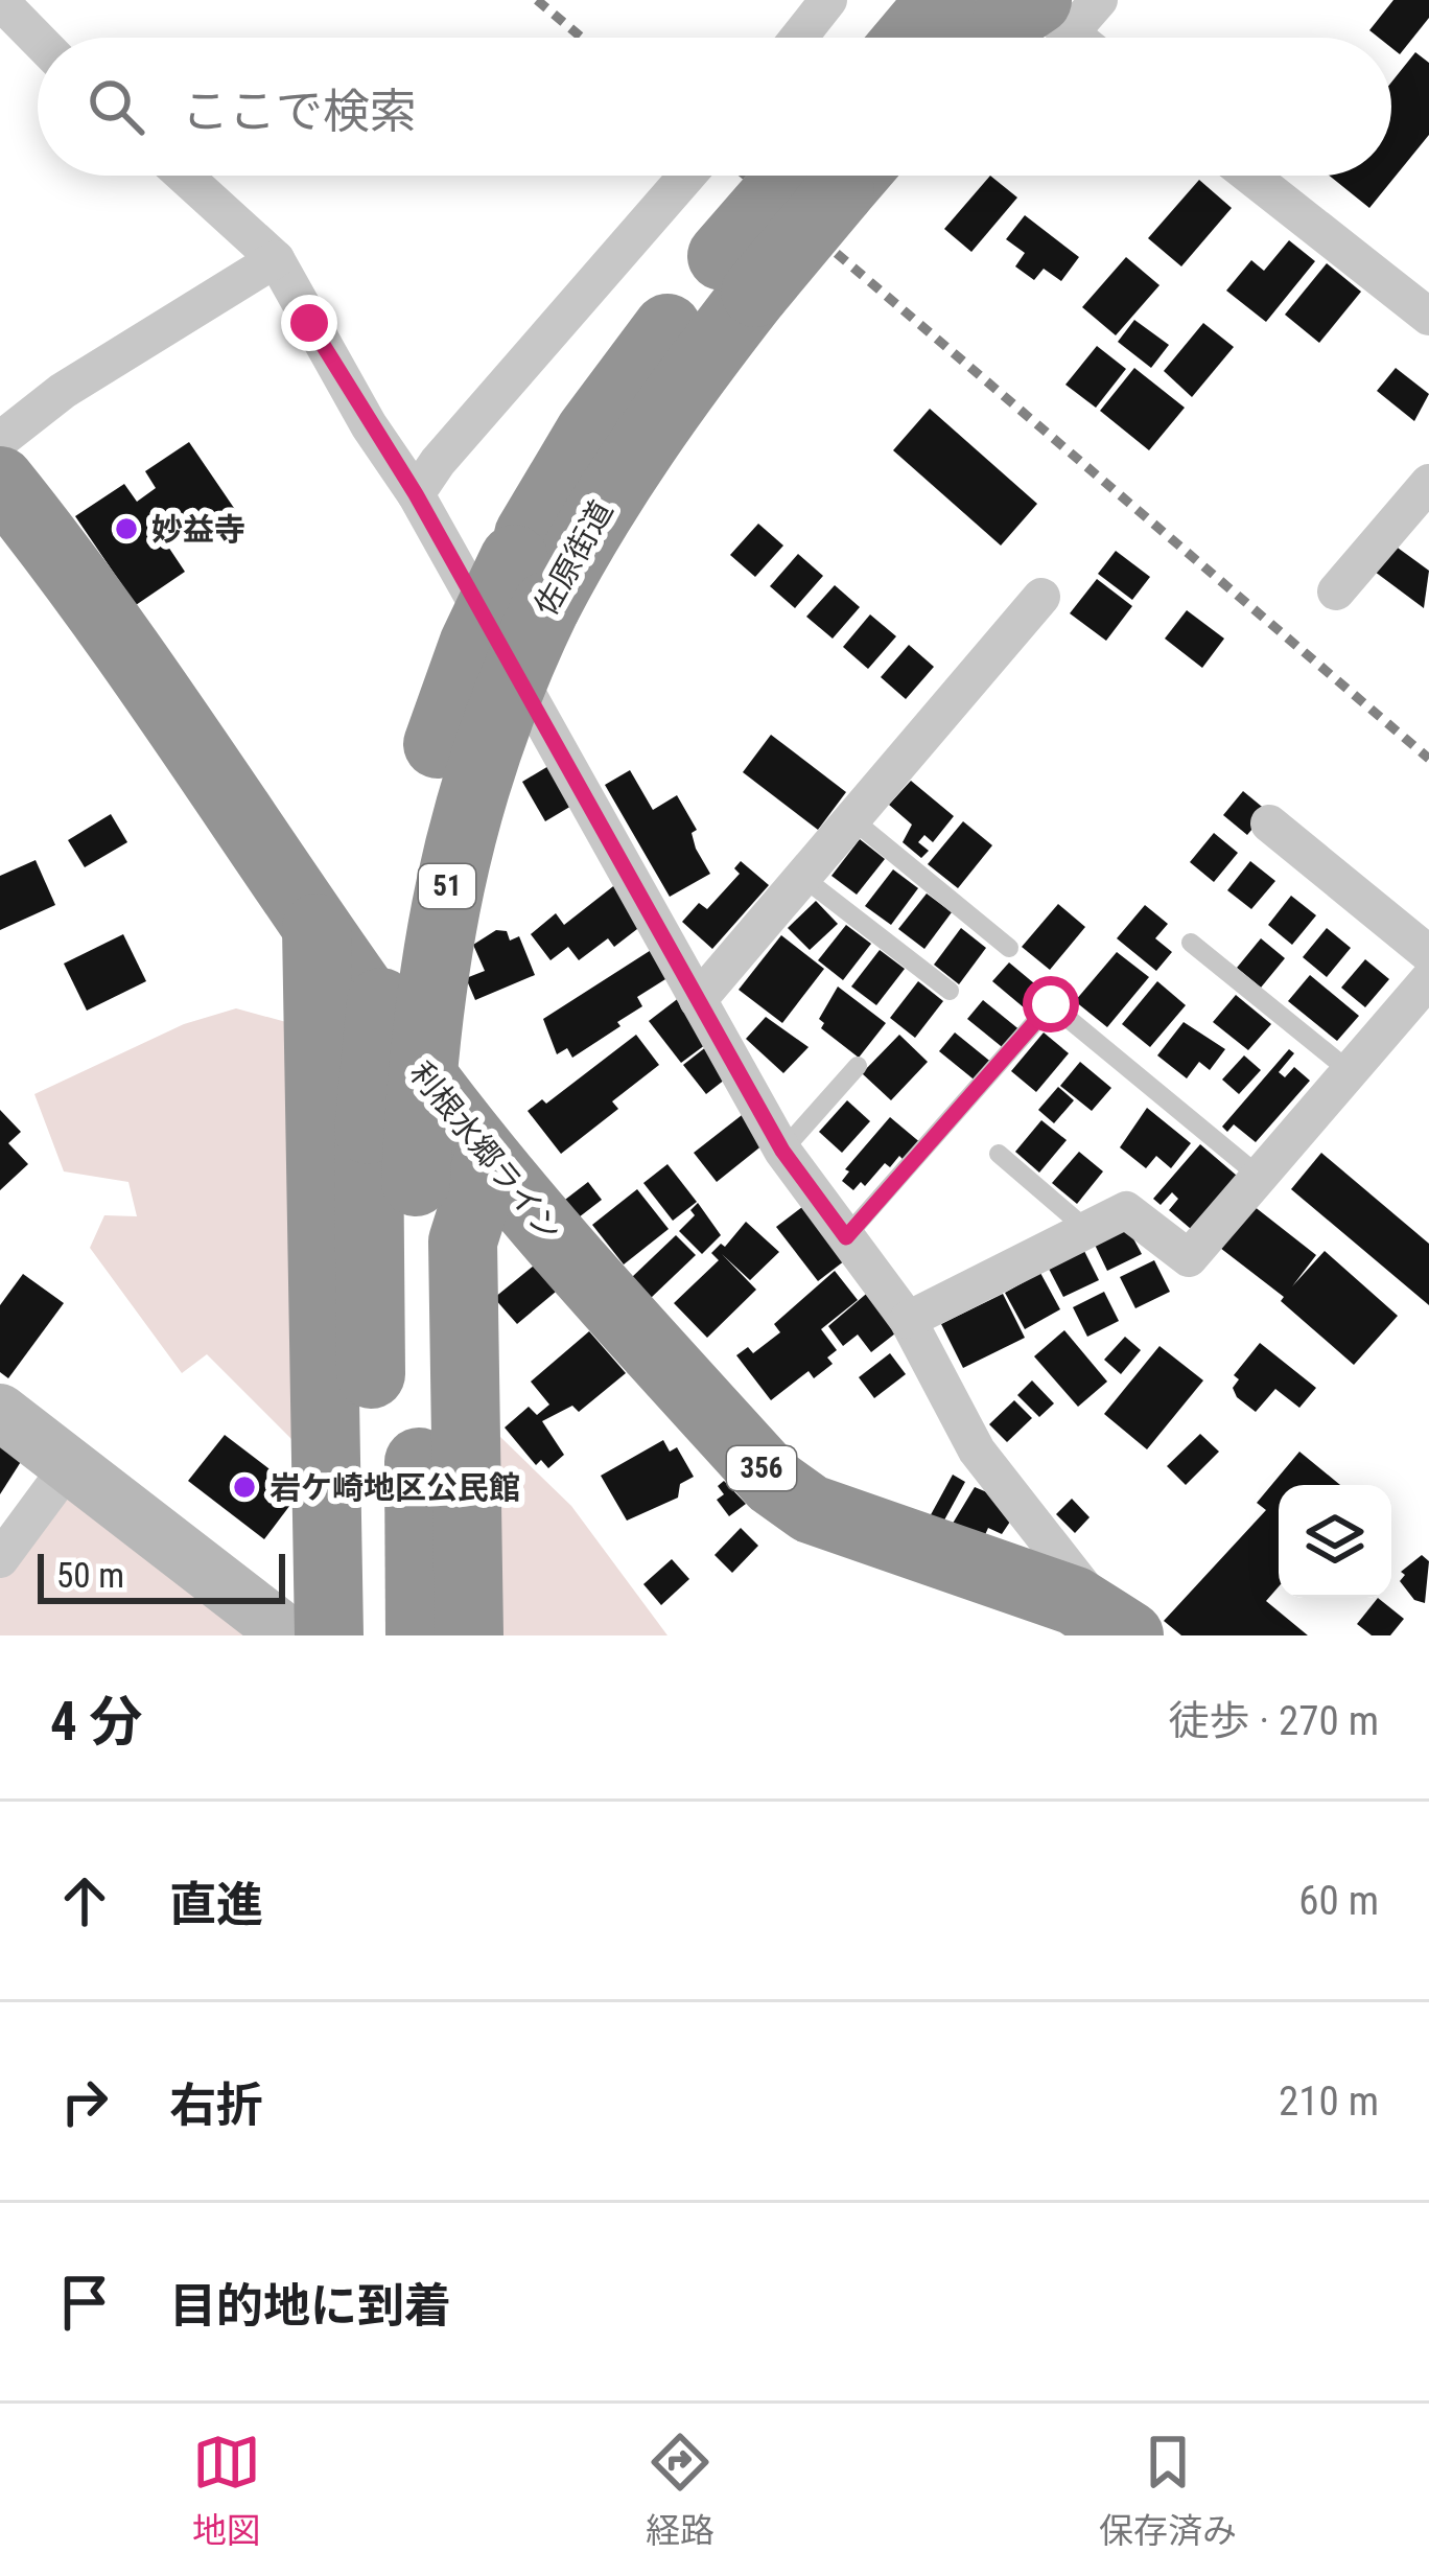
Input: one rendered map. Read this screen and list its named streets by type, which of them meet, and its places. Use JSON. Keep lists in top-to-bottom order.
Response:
{
  "streets": {
    "highway": [
      "佐原街道",
      "51",
      "利根水郷ライン",
      "356"
    ]
  },
  "places": ["妙益寺", "岩ケ崎地区公民館"],
  "scale_bar": "50 m",
  "page": {
    "search": "ここで検索",
    "scale": "50 m",
    "heading": ["4 分", "徒歩 · 270 m"],
    "list": [
      ["直進", "60 m"],
      ["右折", "210 m"],
      "目的地に到着"
    ],
    "nav": ["地図", "経路", "保存済み"]
  }
}
